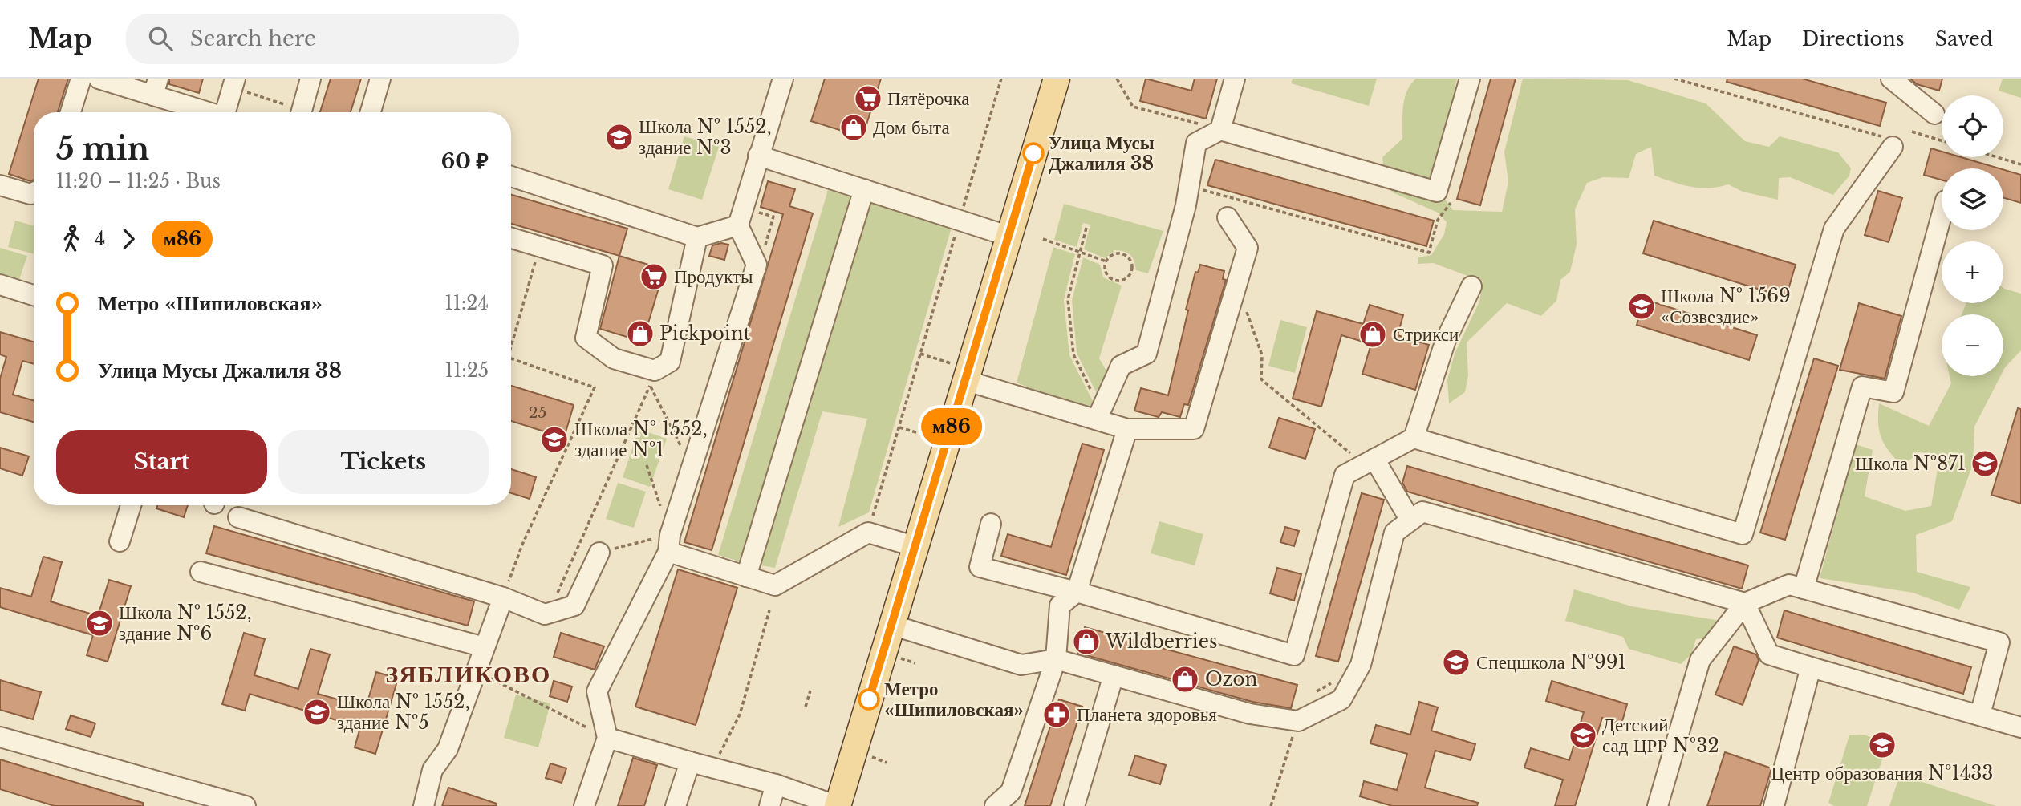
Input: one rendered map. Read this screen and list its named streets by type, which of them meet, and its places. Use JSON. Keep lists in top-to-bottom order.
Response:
{
  "districts": ["ЗЯБЛИКОВО"],
  "places": {
    "supermarket": ["Пятёрочка", "Продукты"],
    "shop": [
      "Дом быта",
      "Pickpoint",
      "Стрикси",
      "Wildberries",
      "Ozon"
    ],
    "school or university": [
      "Школа № 1552, здание №3",
      "Школа № 1569 «Созвездие»",
      "Школа № 1552, здание №1",
      "Школа №871",
      "Школа № 1552, здание №6",
      "Спецшкола №991",
      "Школа № 1552, здание №5",
      "Детский сад ЦРР №32",
      "Центр образования №1433"
    ],
    "other": ["Улица Мусы Джалиля 38", "Метро «Шипиловская»"],
    "pharmacy": ["Планета здоровья"]
  },
  "lines": ["bus line м86"],
  "house_numbers": ["25"],
  "page": {
    "header": "Map",
    "search": "Search here",
    "nav": ["Map", "Directions", "Saved"],
    "on_map": "м86",
    "map_buttons": ["+", "−"],
    "heading": ["5 min", "11:20 – 11:25 · Bus", "60 ₽"],
    "legs": ["4", "м86"],
    "list": [
      {
        "name": "Метро «Шипиловская»",
        "value": "11:24"
      },
      {
        "name": "Улица Мусы Джалиля 38",
        "value": "11:25"
      }
    ],
    "buttons": ["Start", "Tickets"]
  }
}
